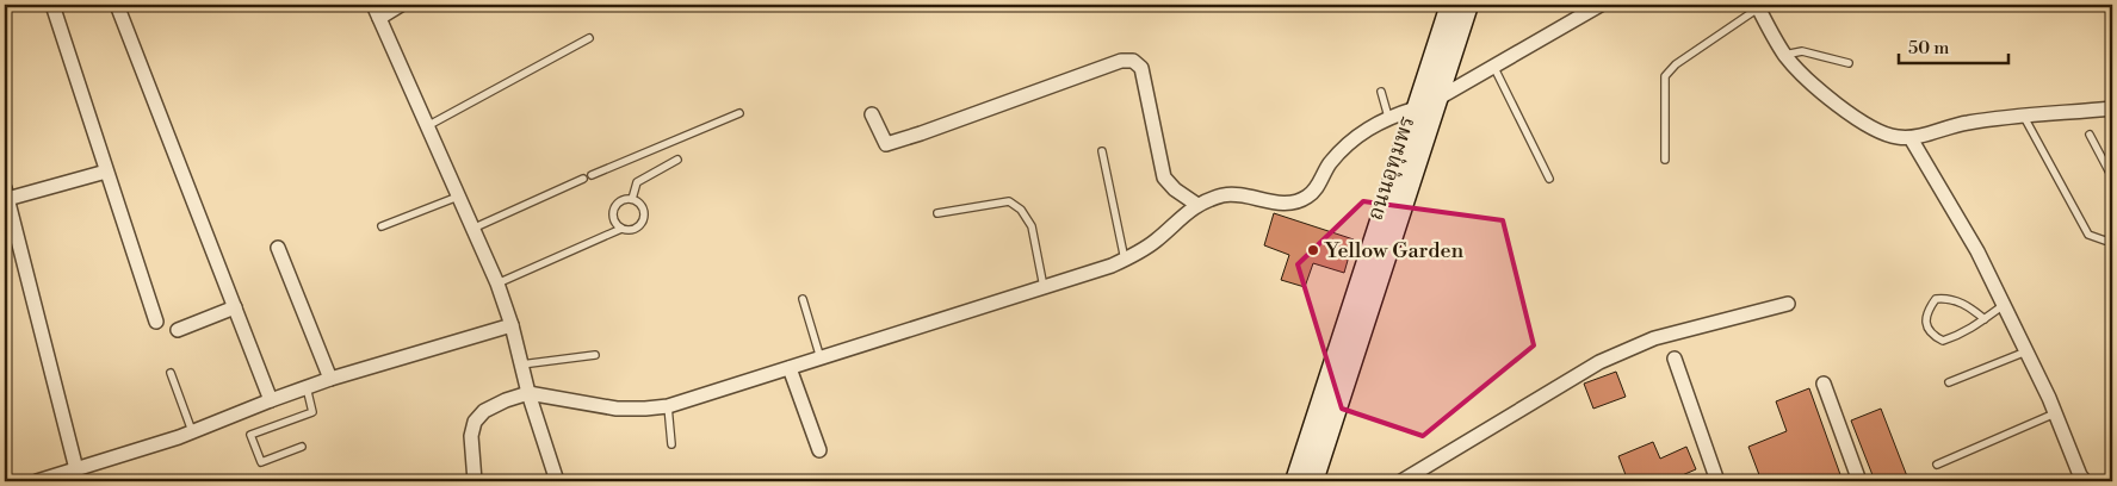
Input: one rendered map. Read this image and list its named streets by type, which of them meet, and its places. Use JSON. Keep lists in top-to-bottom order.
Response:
{
  "streets": {
    "street": ["ถนนอุทุมพร"]
  },
  "places": ["Yellow Garden"],
  "scale_bar": "50 m"
}
